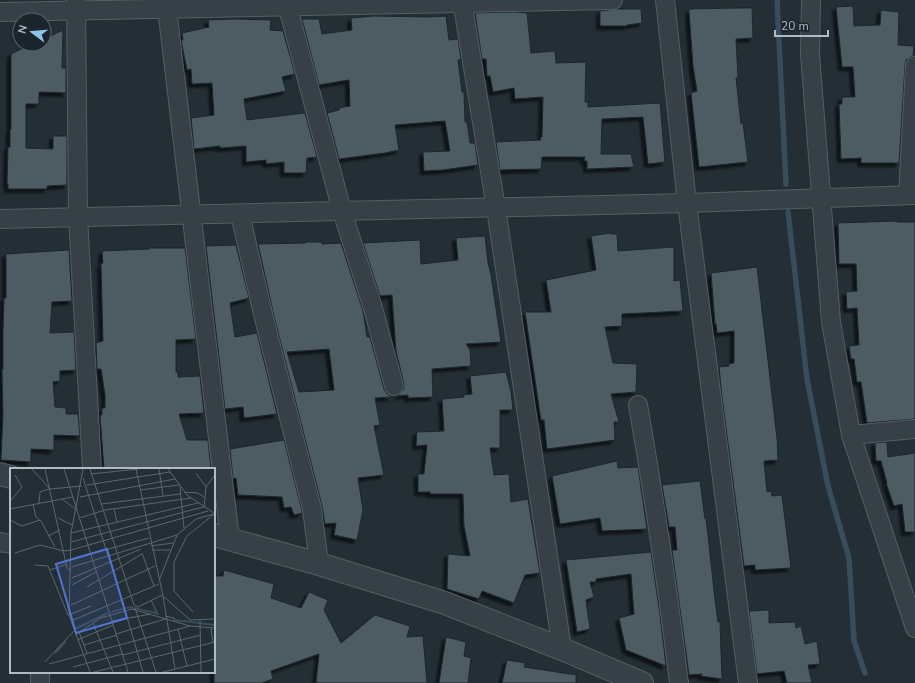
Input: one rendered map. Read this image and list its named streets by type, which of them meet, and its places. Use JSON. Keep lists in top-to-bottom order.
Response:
{
  "scale_bar": "20 m",
  "north": "left"
}
